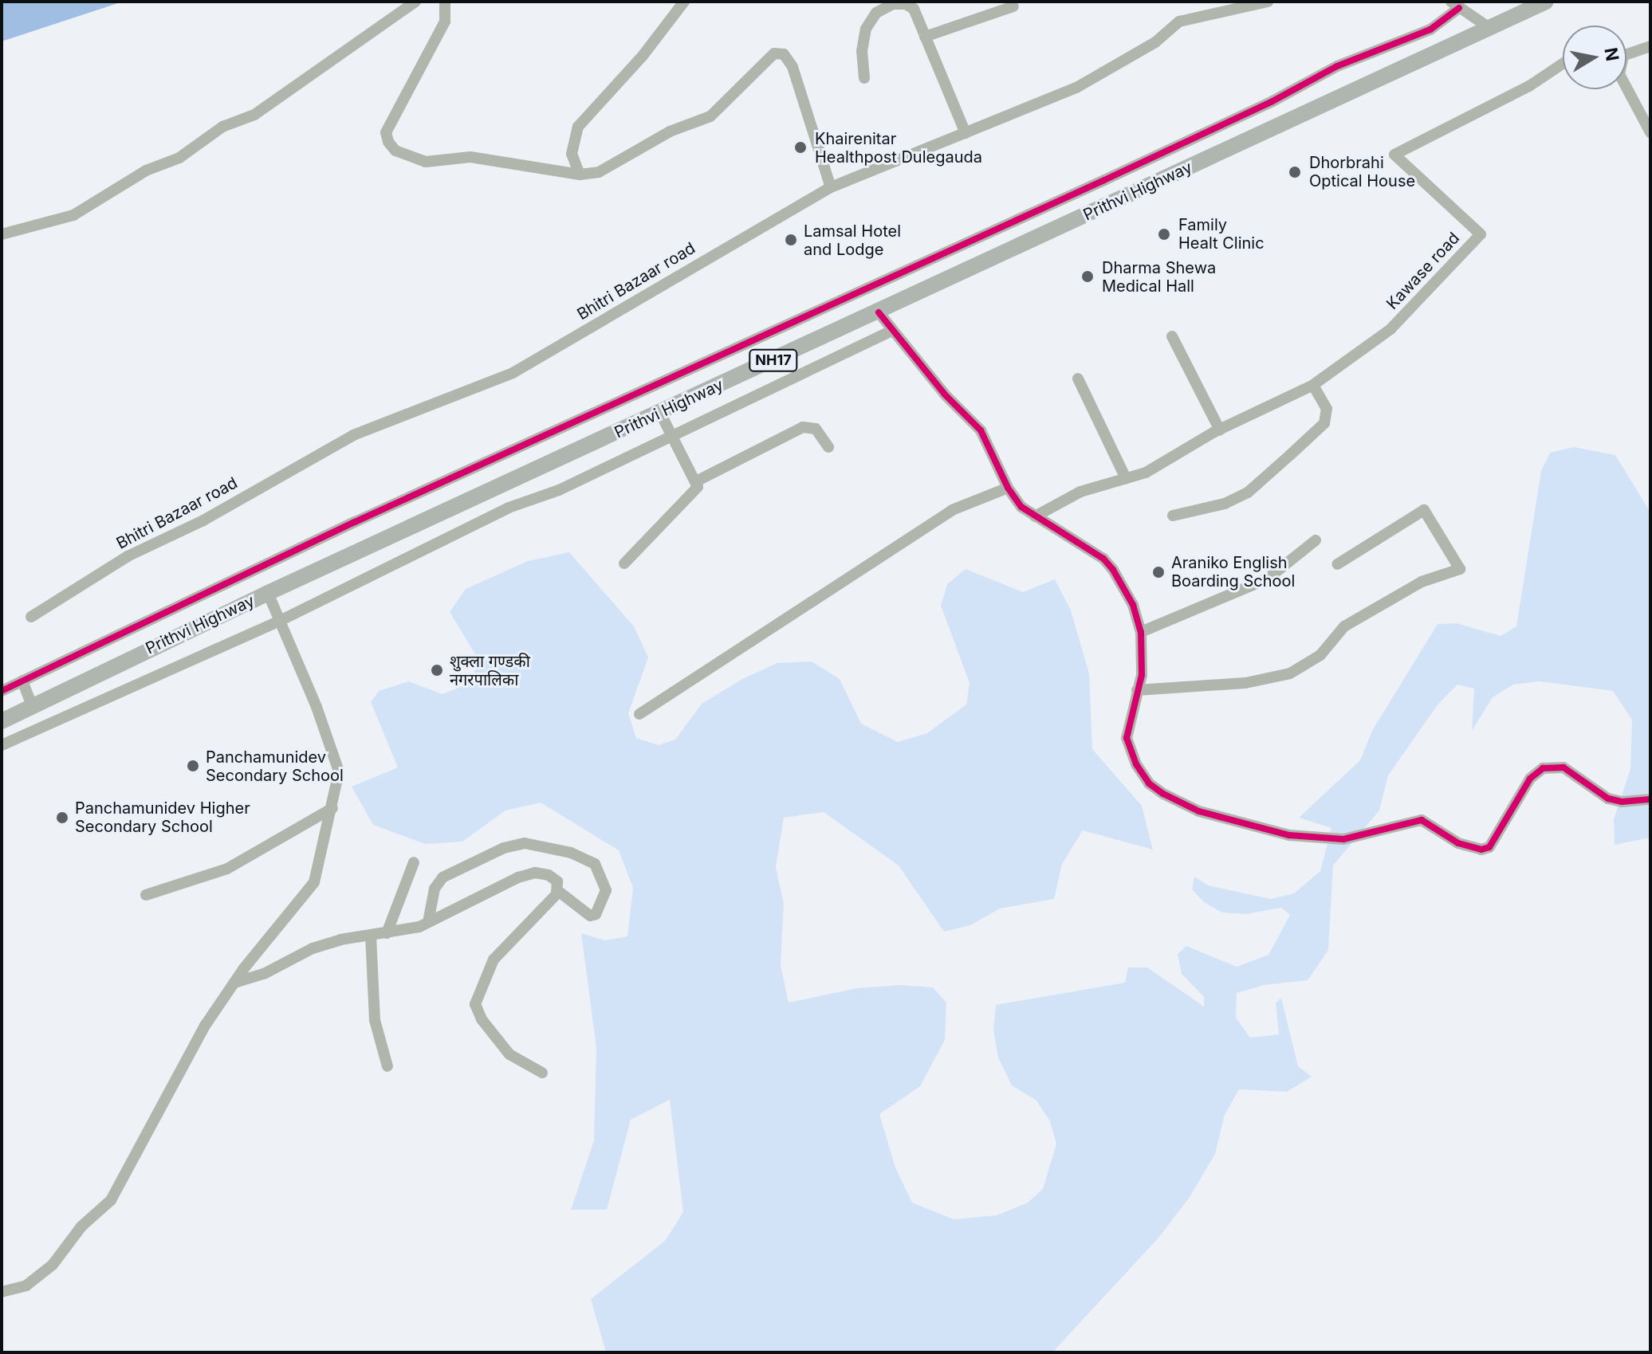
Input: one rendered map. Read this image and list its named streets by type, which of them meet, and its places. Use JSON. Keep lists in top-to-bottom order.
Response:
{
  "streets": {
    "highway": ["Prithvi Highway", "NH17"],
    "street": ["Kawase road", "Bhitri Bazaar road"]
  },
  "places": [
    "Khairenitar Healthpost Dulegauda",
    "Dhorbrahi Optical House",
    "Family Healt Clinic",
    "Lamsal Hotel and Lodge",
    "Dharma Shewa Medical Hall",
    "Araniko English Boarding School",
    "शुक्ला गण्डकी नगरपालिका",
    "Panchamunidev Secondary School",
    "Panchamunidev Higher Secondary School"
  ],
  "north": "right"
}
